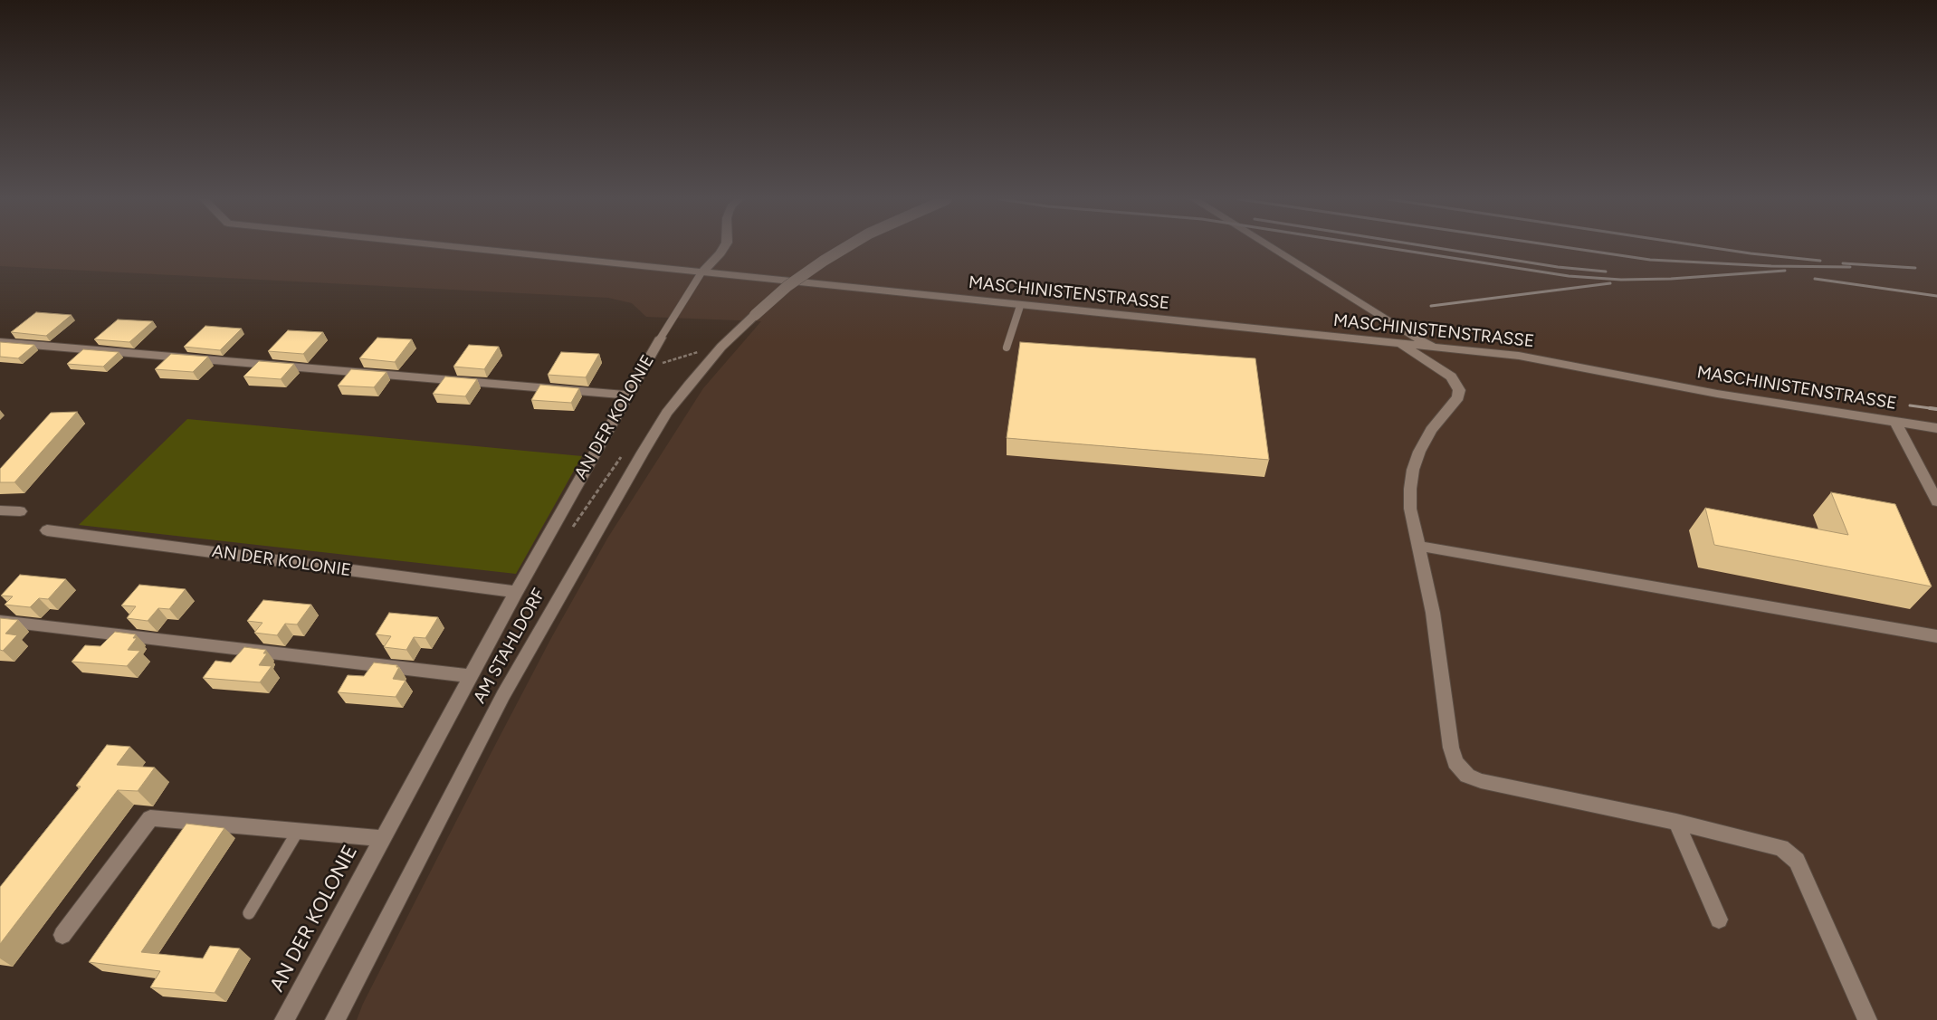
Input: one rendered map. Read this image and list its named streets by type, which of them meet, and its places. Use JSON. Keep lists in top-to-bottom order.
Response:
{
  "streets": {
    "street": ["MASCHINISTENSTRASSE", "AN DER KOLONIE", "AM STAHLDORF"]
  }
}
